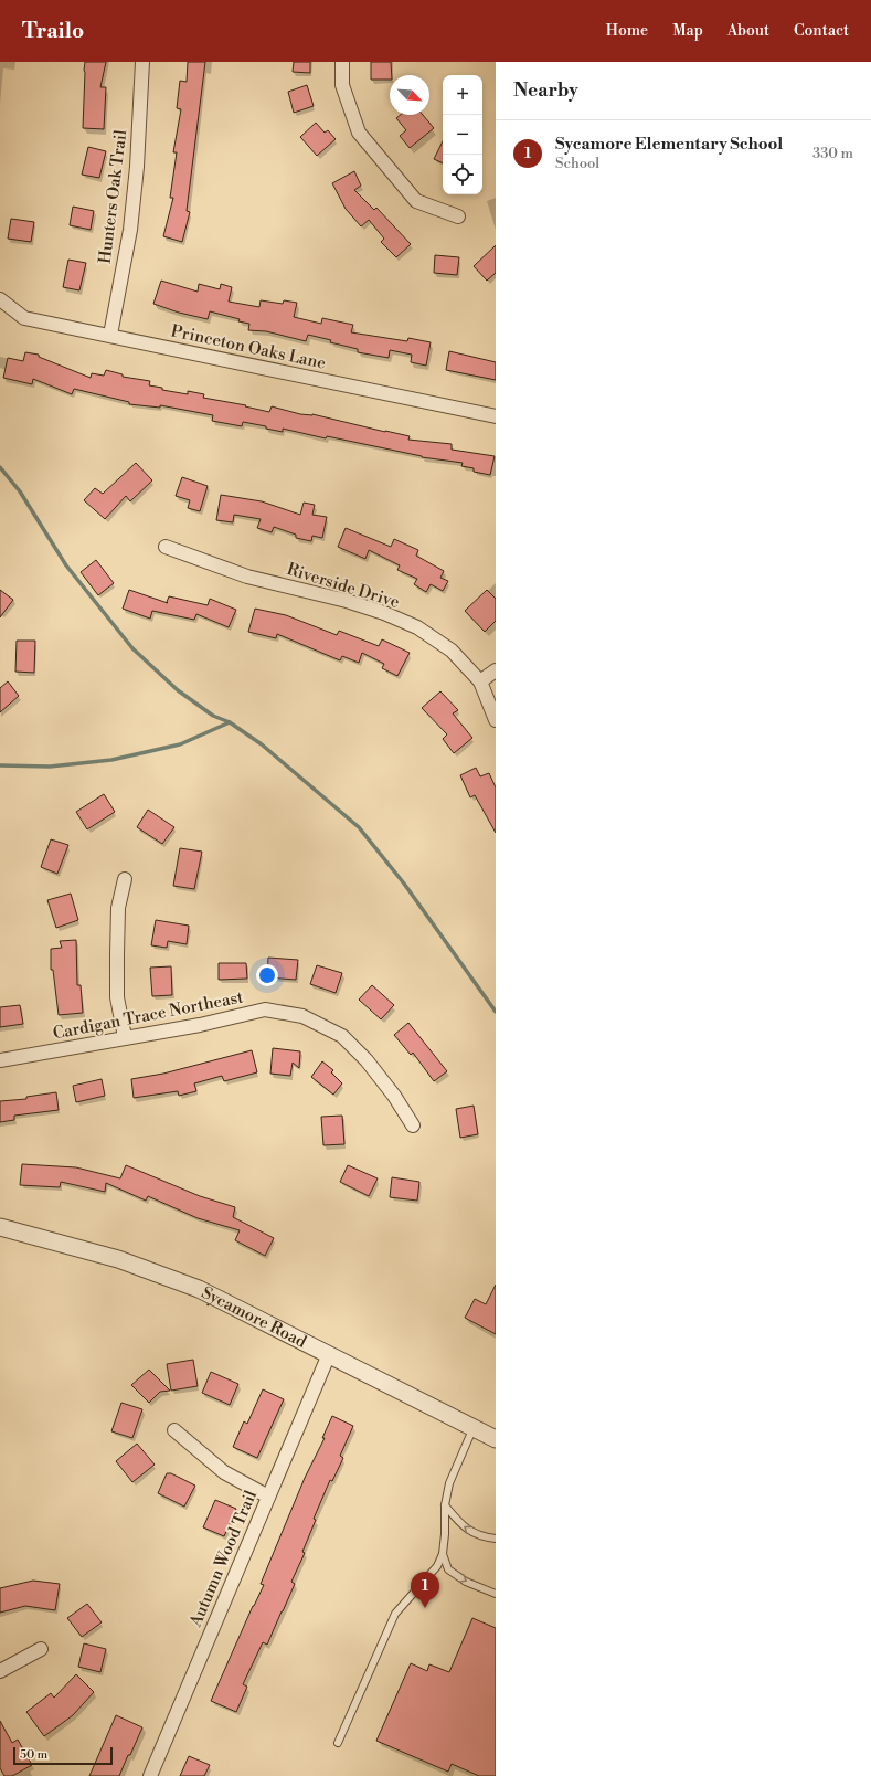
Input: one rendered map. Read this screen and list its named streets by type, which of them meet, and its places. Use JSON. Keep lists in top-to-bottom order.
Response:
{
  "streets": {
    "street": [
      "Hunters Oak Trail",
      "Princeton Oaks Lane",
      "Riverside Drive",
      "Cardigan Trace Northeast",
      "Sycamore Road",
      "Autumn Wood Trail"
    ]
  },
  "crossings": [
    ["Hunters Oak Trail", "Princeton Oaks Lane"],
    ["Sycamore Road", "Autumn Wood Trail"]
  ],
  "scale_bar": "50 m",
  "north": "bottom right",
  "page": {
    "header": "Trailo",
    "nav": [
      "Home",
      "Map",
      "About",
      "Contact"
    ],
    "heading": "Nearby",
    "map_buttons": ["+", "−"],
    "list": [
      {
        "mark": "1",
        "name": "Sycamore Elementary School",
        "note": "School",
        "value": "330 m"
      }
    ],
    "pins": "1",
    "scale": "50 m"
  }
}
